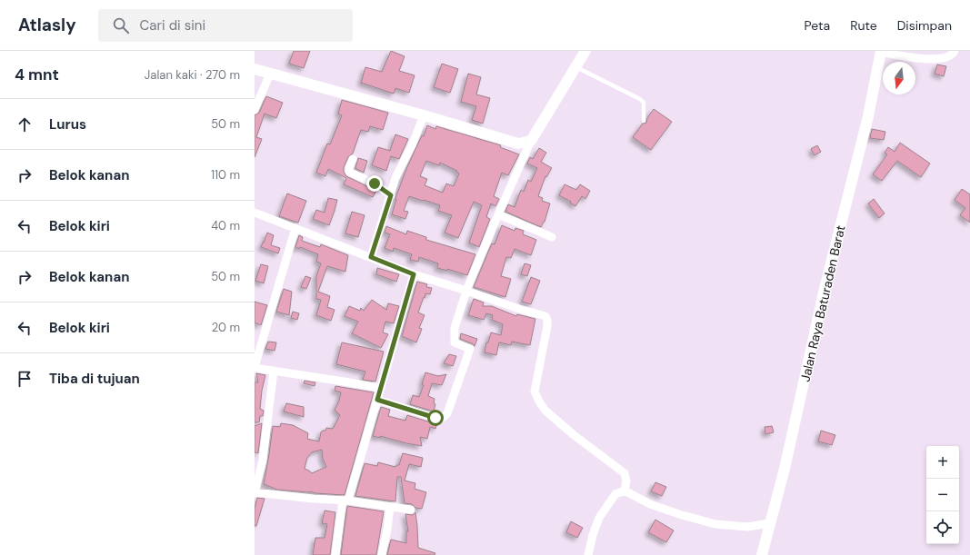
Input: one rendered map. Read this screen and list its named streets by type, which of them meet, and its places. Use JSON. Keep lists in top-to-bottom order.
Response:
{
  "streets": {
    "street": ["Jalan Raya Baturaden Barat"]
  },
  "north": "bottom",
  "page": {
    "header": "Atlasly",
    "search": "Cari di sini",
    "nav": ["Peta", "Rute", "Disimpan"],
    "heading": ["4 mnt", "Jalan kaki · 270 m"],
    "list": [
      ["Lurus", "50 m"],
      ["Belok kanan", "110 m"],
      ["Belok kiri", "40 m"],
      ["Belok kanan", "50 m"],
      ["Belok kiri", "20 m"],
      "Tiba di tujuan"
    ],
    "map_buttons": ["+", "−"]
  }
}
